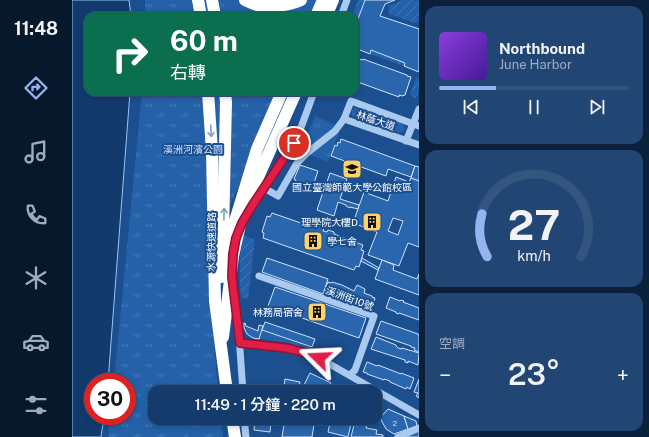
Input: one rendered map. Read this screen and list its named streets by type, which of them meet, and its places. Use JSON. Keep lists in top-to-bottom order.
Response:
{
  "streets": {
    "highway": ["水源快速道路"],
    "street": ["林蔭大道", "溪洲街10號"]
  },
  "parks": ["溪洲河濱公園"],
  "places": {
    "school or university": ["國立臺灣師範大學公館校區"],
    "building": ["理學院大樓D", "學七舍", "林務局宿舍"]
  },
  "house_numbers": ["2"],
  "page": {
    "tabs": "11:48",
    "turn": ["60 m", "右轉"],
    "song": ["Northbound", "June Harbor"],
    "tile": "空調",
    "heat": ["−", "23°", "+"],
    "limit": "30",
    "trip": "11:49 · 1 分鐘 · 220 m",
    "gauge": ["27", "km/h"]
  }
}
